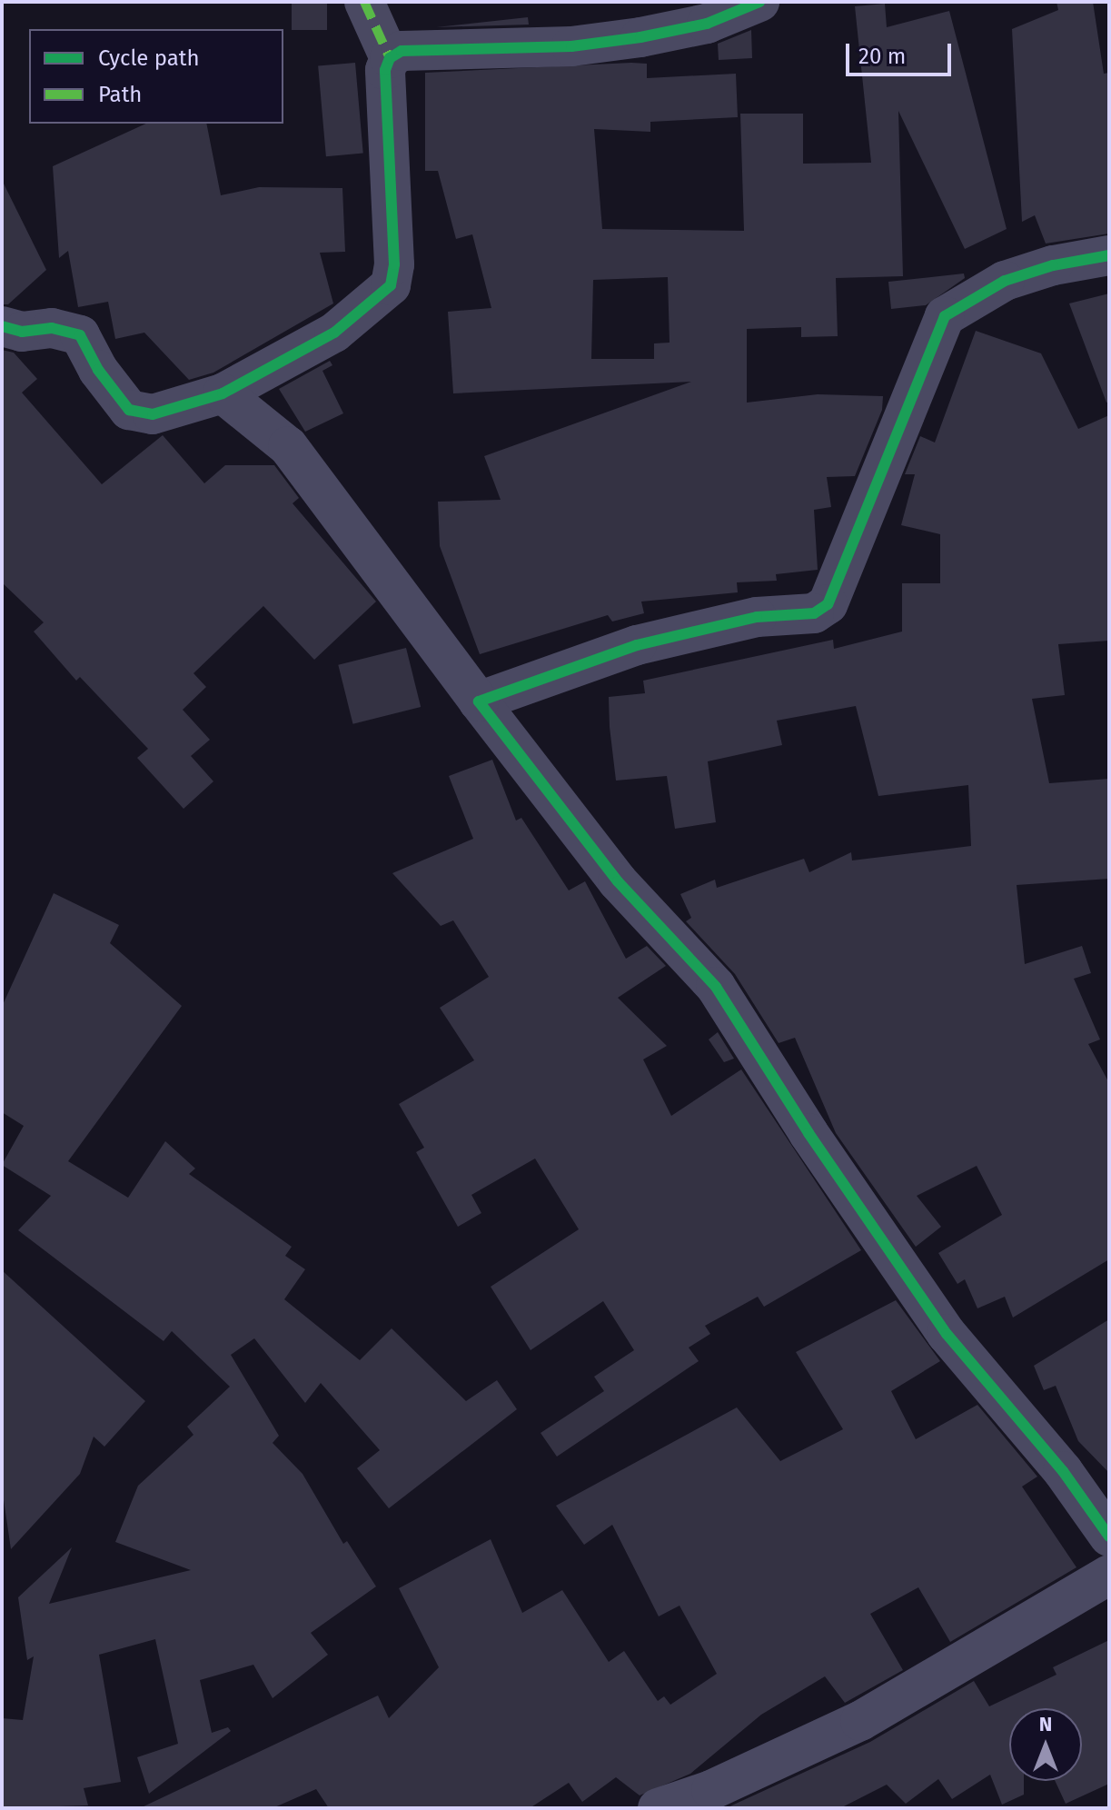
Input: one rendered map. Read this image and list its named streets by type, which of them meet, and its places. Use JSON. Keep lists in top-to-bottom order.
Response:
{
  "legend": ["Cycle path", "Path"],
  "scale_bar": "20 m",
  "north": "top"
}
